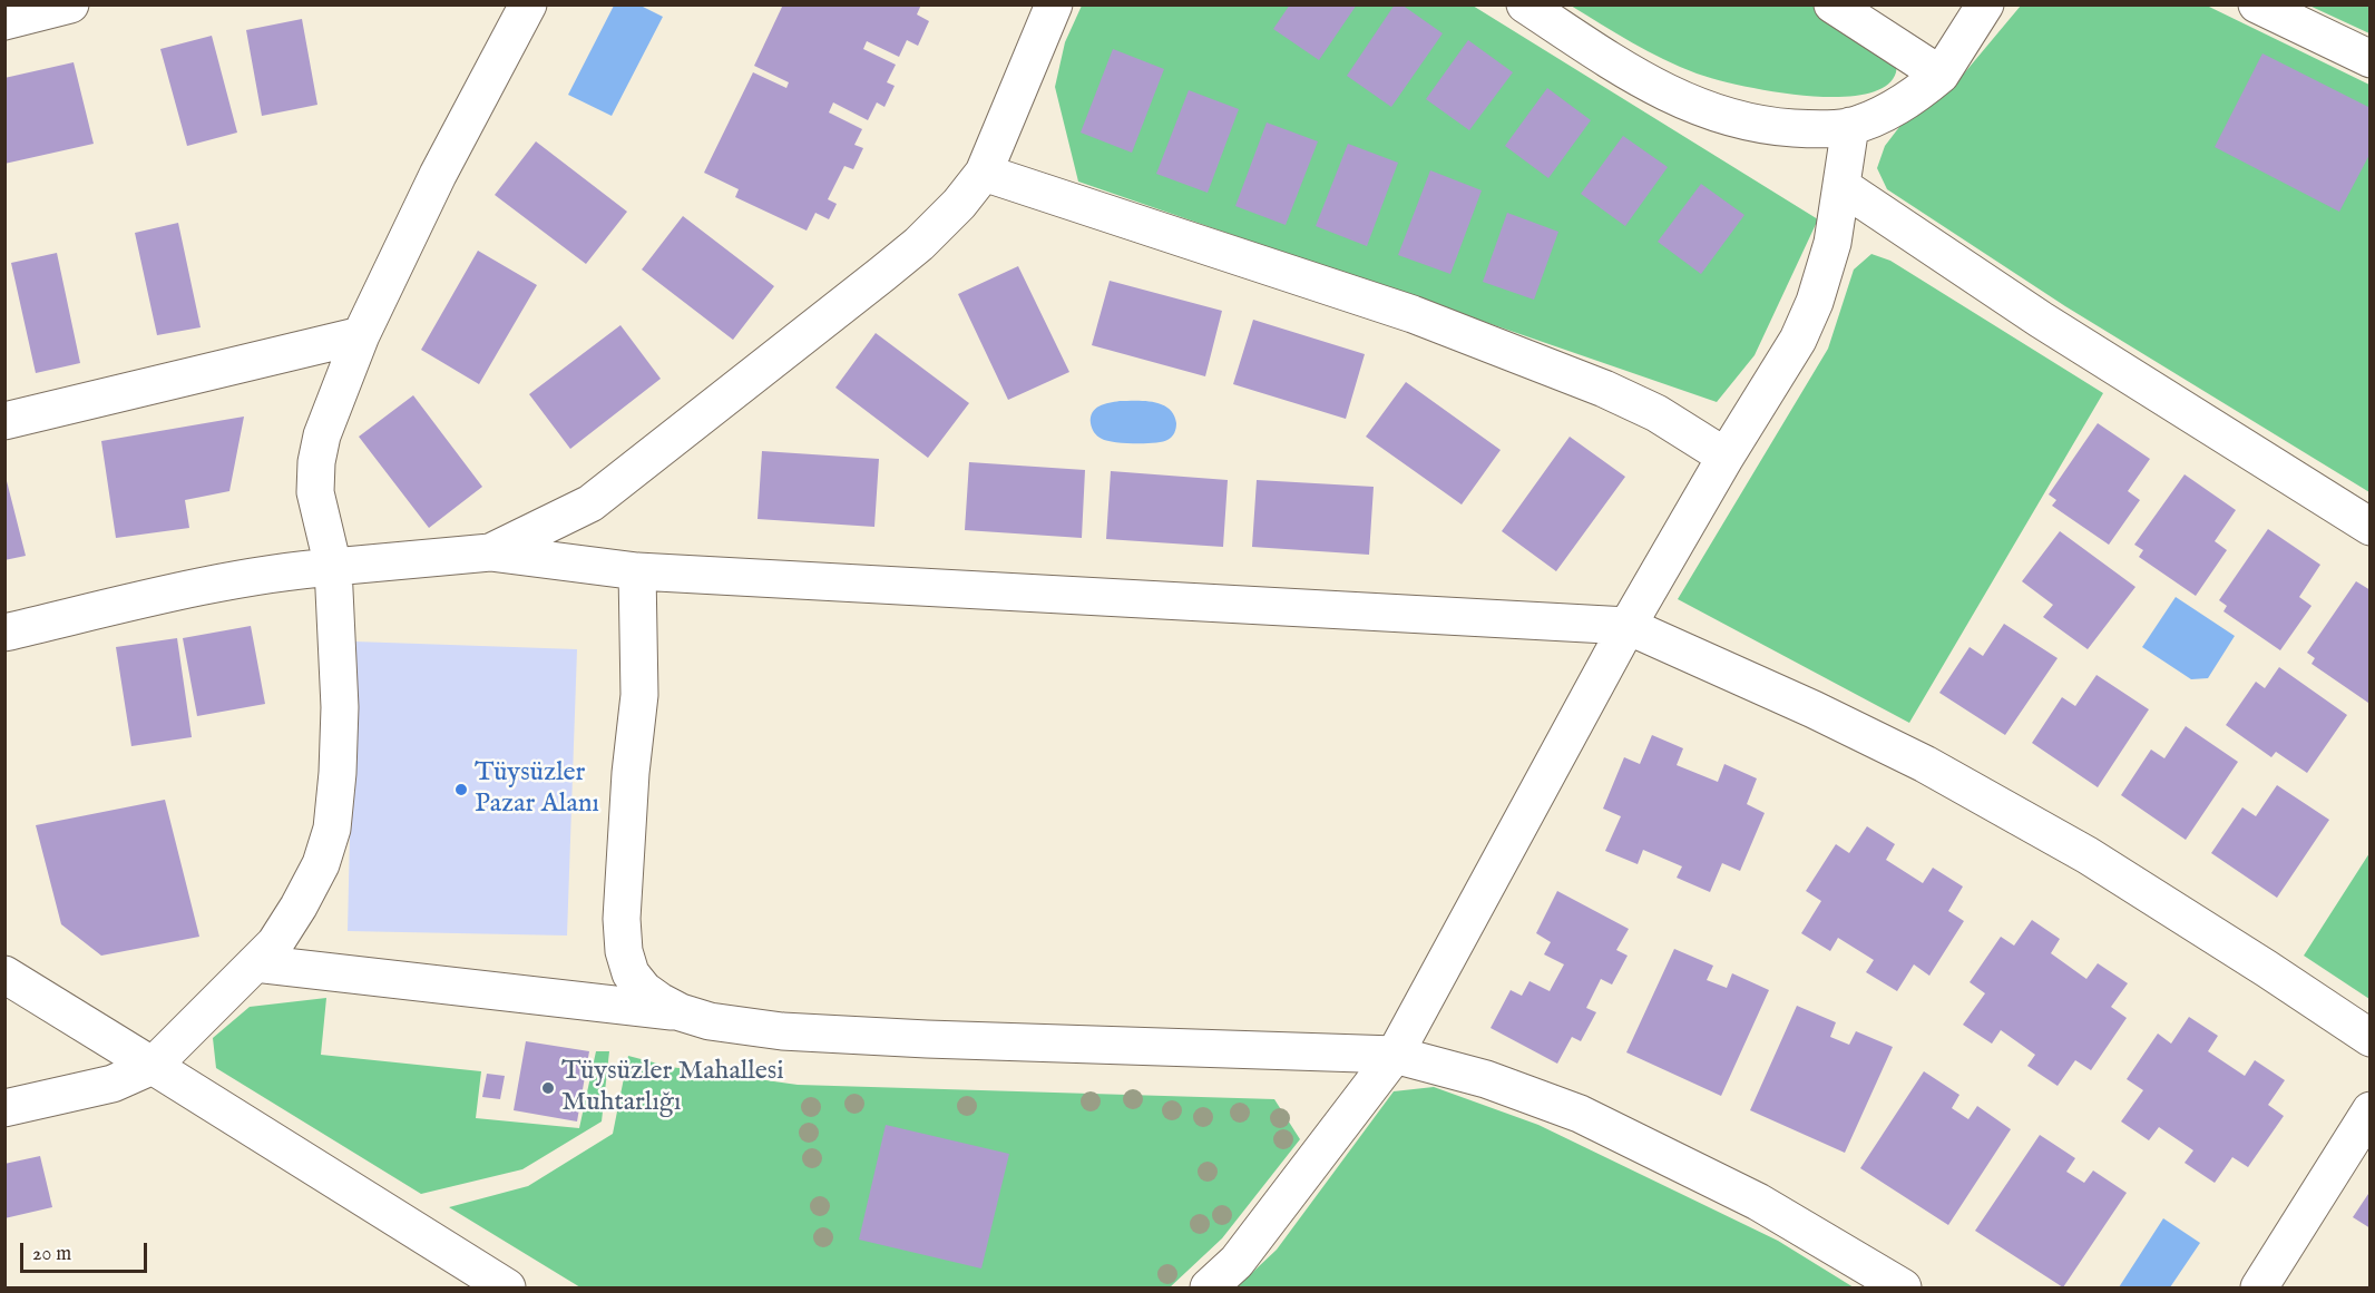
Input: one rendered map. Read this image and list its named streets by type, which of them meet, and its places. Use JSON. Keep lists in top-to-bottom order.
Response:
{
  "places": ["Tüysüzler Pazar Alanı", "Tüysüzler Mahallesi Muhtarlığı"],
  "scale_bar": "20 m"
}
